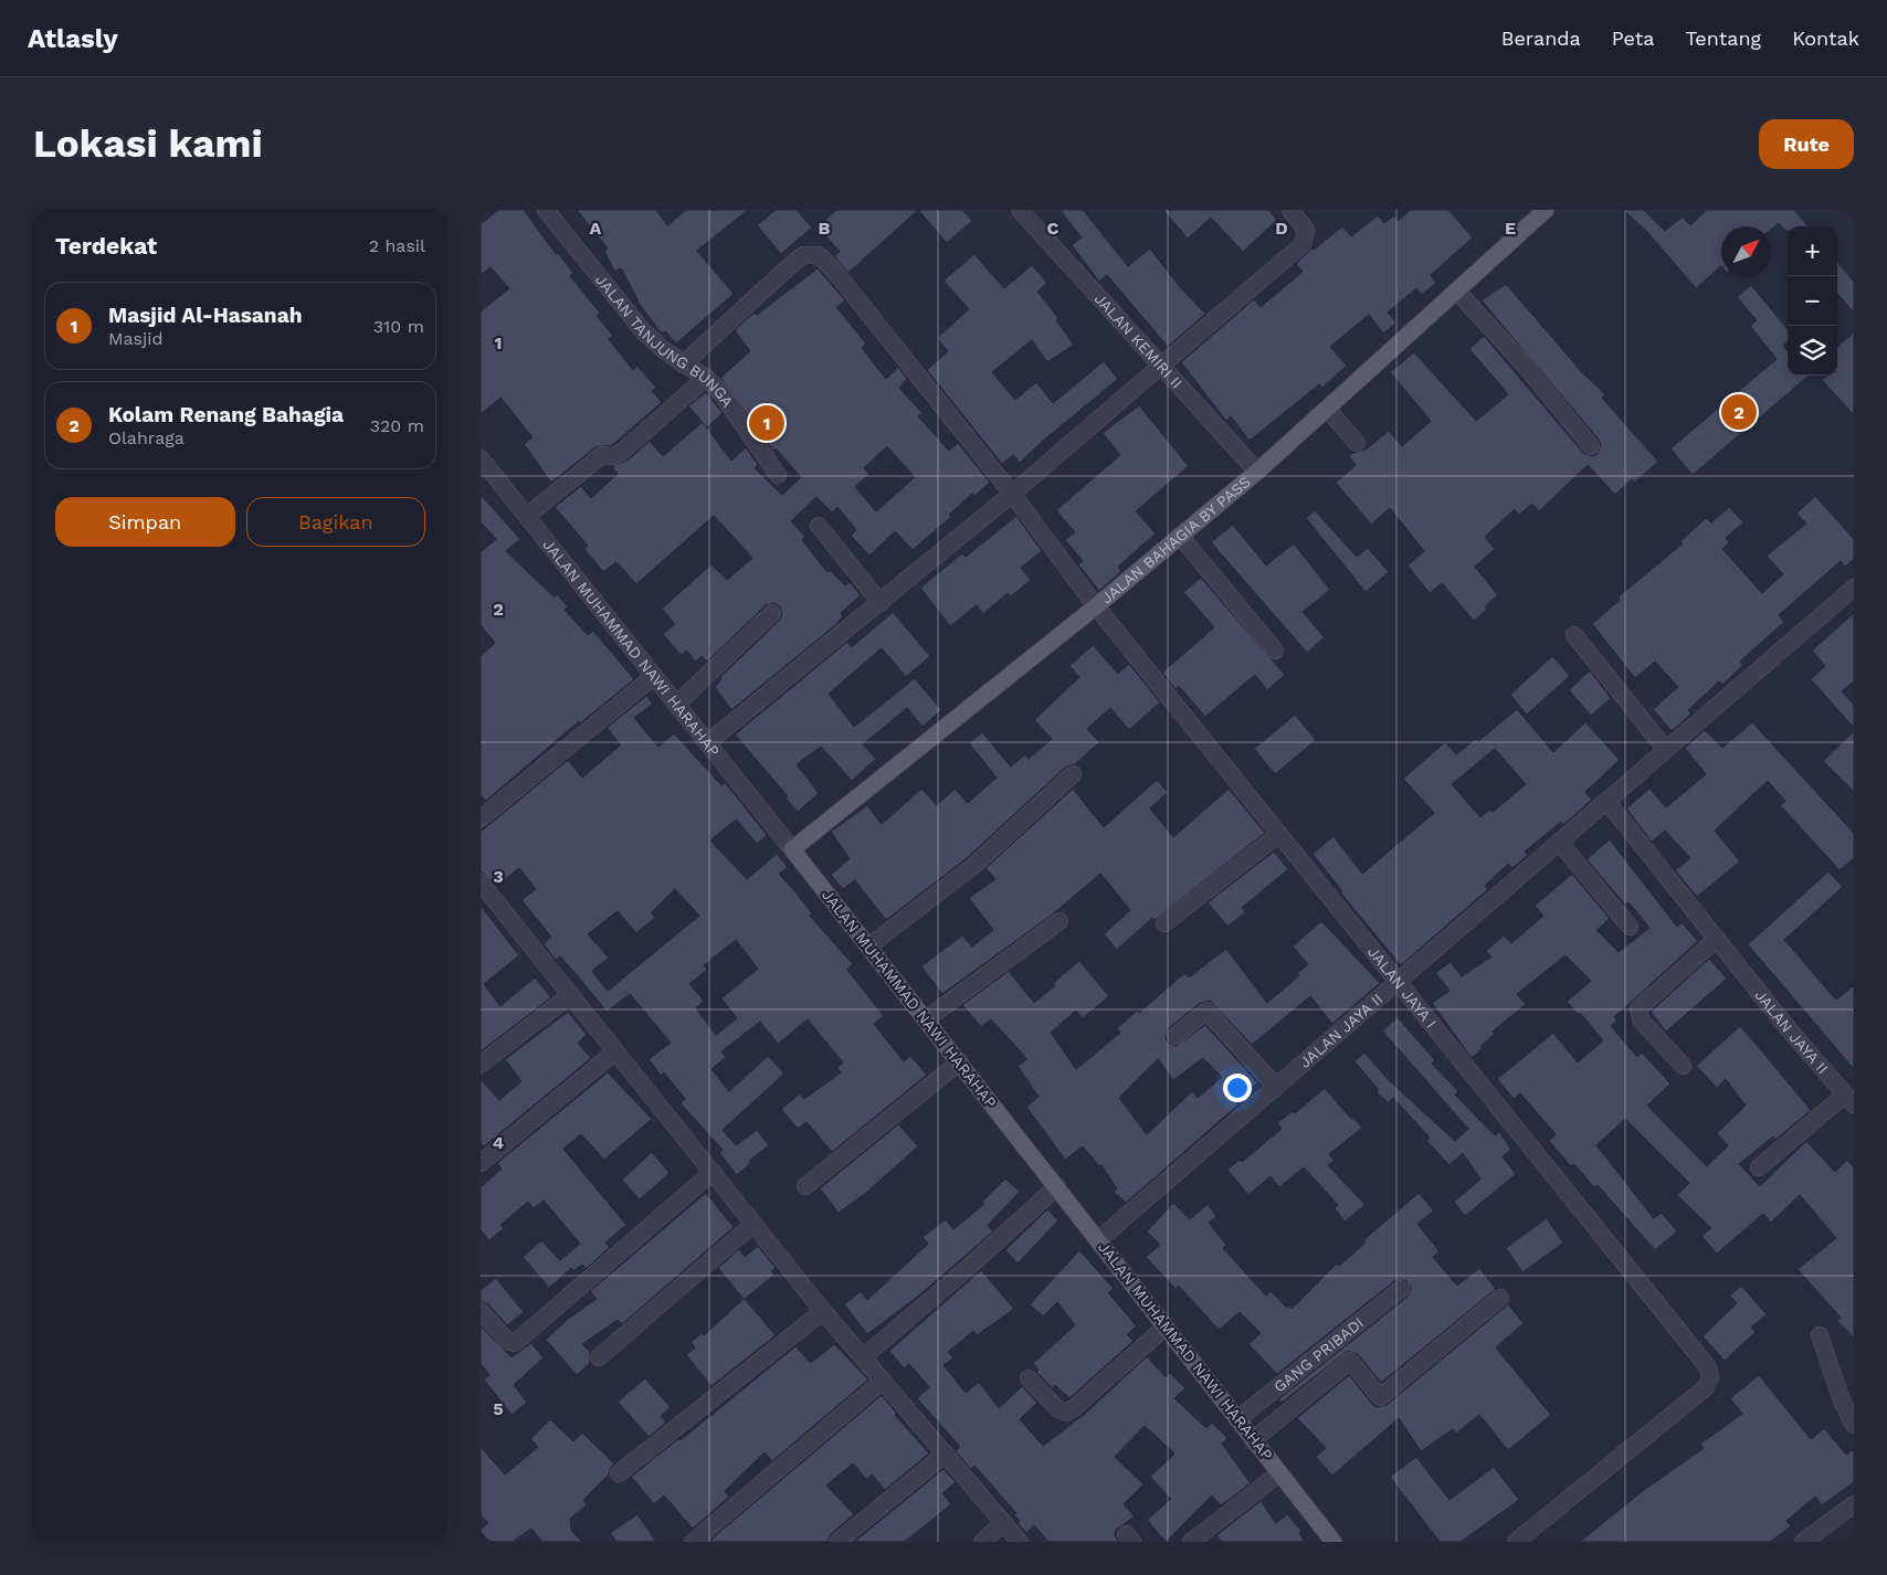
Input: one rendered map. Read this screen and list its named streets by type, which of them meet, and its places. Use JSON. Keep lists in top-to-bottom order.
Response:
{
  "streets": {
    "main road": ["JALAN BAHAGIA BY PASS", "JALAN MUHAMMAD NAWI HARAHAP"],
    "street": [
      "JALAN TANJUNG BUNGA",
      "JALAN KEMIRI II",
      "JALAN JAYA I",
      "JALAN JAYA II",
      "GANG PRIBADI"
    ]
  },
  "crossings": [
    ["JALAN TANJUNG BUNGA", "JALAN JAYA I"],
    ["JALAN KEMIRI II", "JALAN BAHAGIA BY PASS"],
    ["JALAN BAHAGIA BY PASS", "JALAN MUHAMMAD NAWI HARAHAP"],
    ["JALAN BAHAGIA BY PASS", "JALAN JAYA I"],
    ["JALAN MUHAMMAD NAWI HARAHAP", "JALAN JAYA II"],
    ["JALAN MUHAMMAD NAWI HARAHAP", "GANG PRIBADI"],
    ["JALAN JAYA I", "JALAN JAYA II"]
  ],
  "north": "top right",
  "page": {
    "header": "Atlasly",
    "nav": [
      "Beranda",
      "Peta",
      "Tentang",
      "Kontak"
    ],
    "buttons": [
      "Rute",
      ["Simpan", "Bagikan"]
    ],
    "title": "Lokasi kami",
    "heading": ["Terdekat", "2 hasil"],
    "map_buttons": ["+", "−"],
    "list": [
      {
        "mark": "1",
        "name": "Masjid Al-Hasanah",
        "note": "Masjid",
        "value": "310 m"
      },
      {
        "mark": "2",
        "name": "Kolam Renang Bahagia",
        "note": "Olahraga",
        "value": "320 m"
      }
    ],
    "pins": ["2", "1"]
  },
  "grid": {
    "columns": [
      "A",
      "B",
      "C",
      "D",
      "E"
    ],
    "rows": [
      "1",
      "2",
      "3",
      "4",
      "5"
    ]
  }
}
